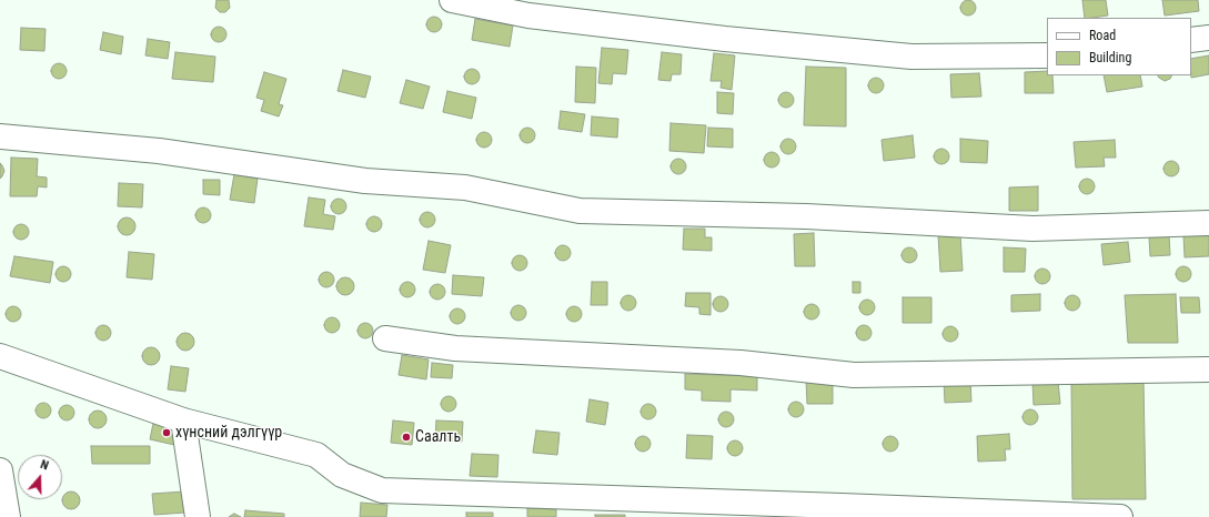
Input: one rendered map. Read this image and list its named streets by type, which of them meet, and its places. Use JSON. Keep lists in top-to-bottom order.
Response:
{
  "places": ["хүнсний дэлгүүр", "Саалть"],
  "legend": ["Road", "Building"],
  "north": "top"
}
